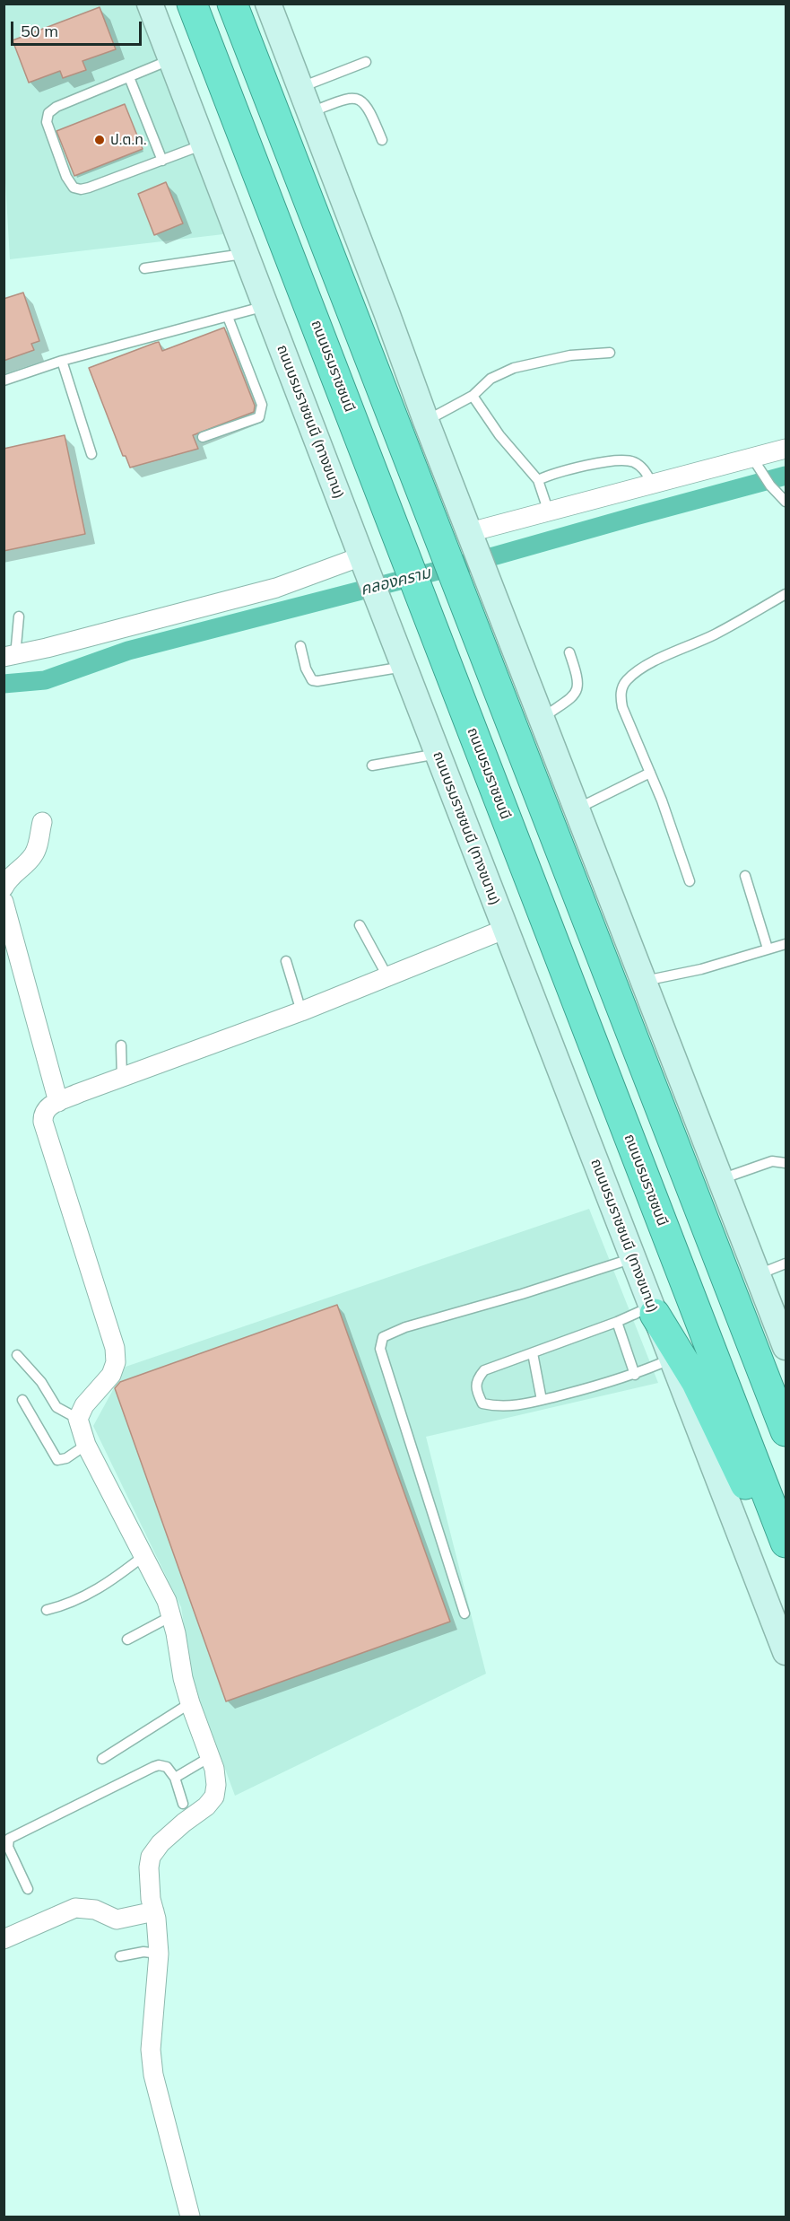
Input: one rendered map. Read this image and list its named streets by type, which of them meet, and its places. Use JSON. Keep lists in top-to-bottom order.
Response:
{
  "streets": {
    "highway": ["ถนนบรมราชชนนี"],
    "main road": ["ถนนบรมราชชนนี (ทางขนาน)"]
  },
  "water": ["คลองคราม"],
  "places": ["ป.ต.ท."],
  "scale_bar": "50 m"
}
